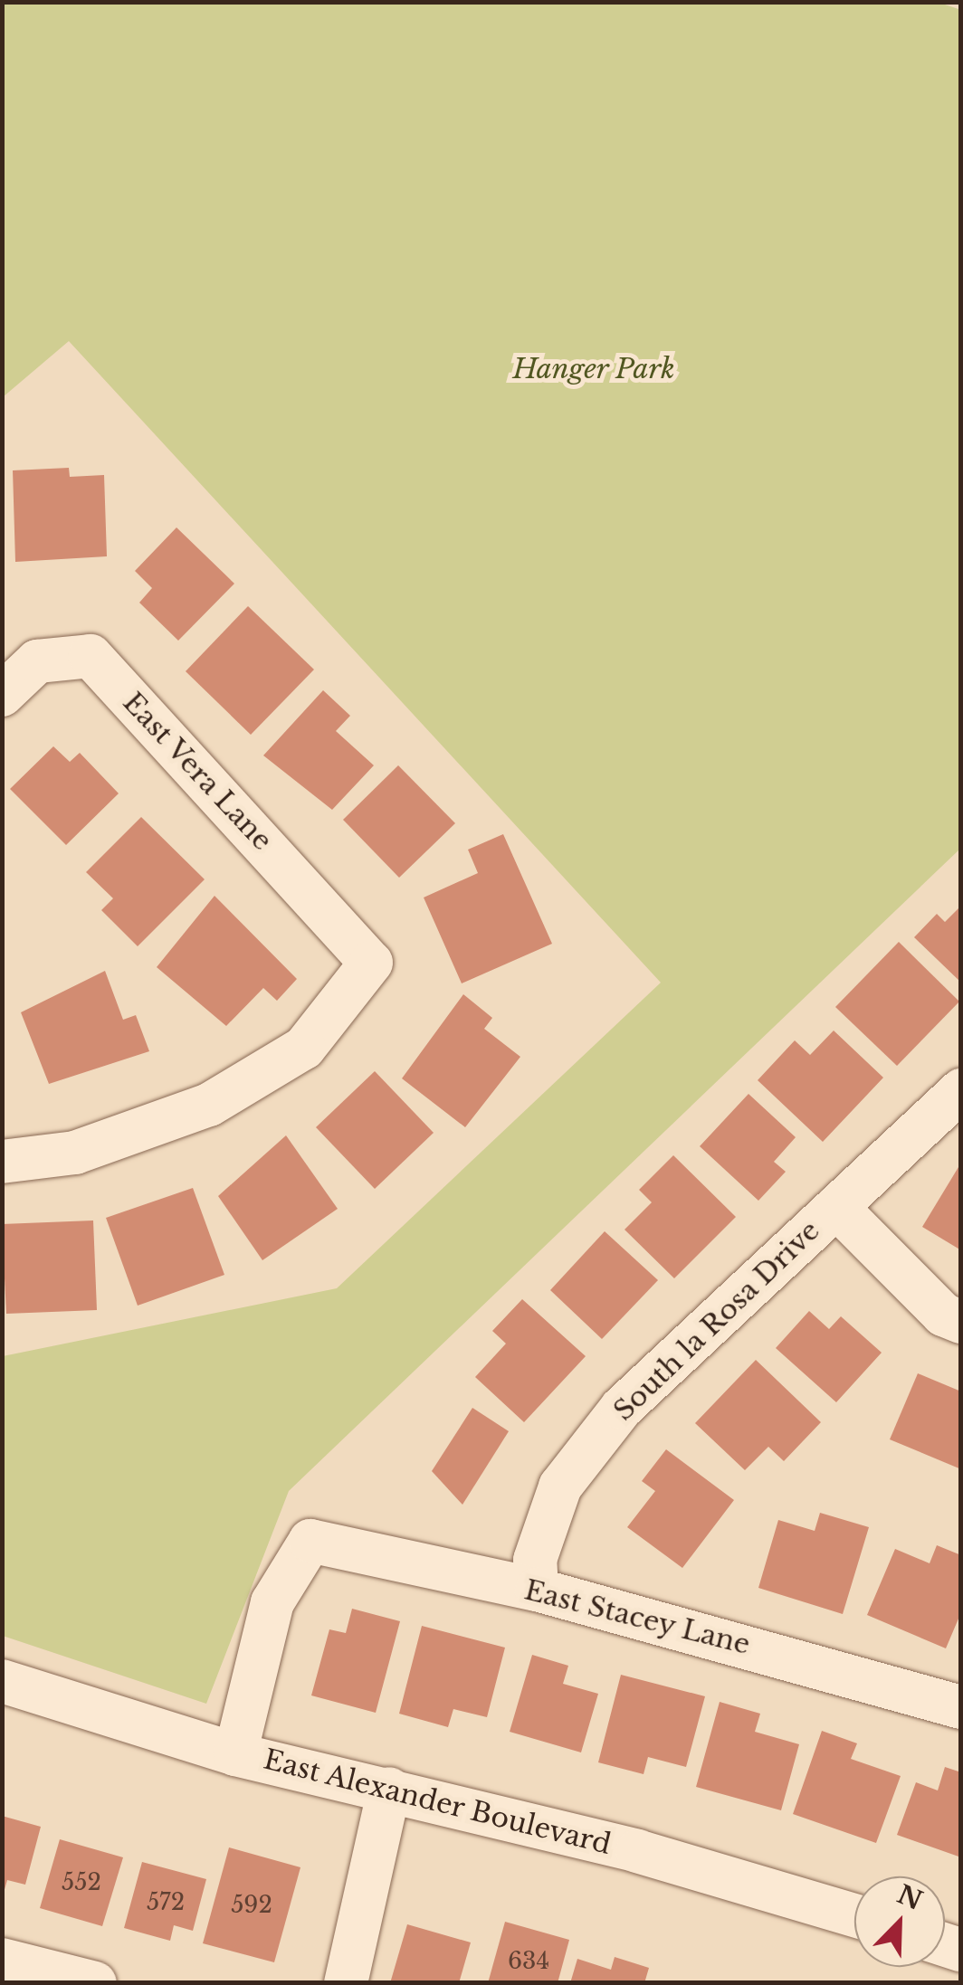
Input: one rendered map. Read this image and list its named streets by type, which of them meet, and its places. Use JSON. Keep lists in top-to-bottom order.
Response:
{
  "streets": {
    "street": [
      "East Vera Lane",
      "South la Rosa Drive",
      "East Stacey Lane",
      "East Alexander Boulevard"
    ]
  },
  "crossings": [
    ["South la Rosa Drive", "East Stacey Lane"],
    ["East Stacey Lane", "East Alexander Boulevard"]
  ],
  "parks": ["Hanger Park"],
  "house_numbers": [
    "552",
    "572",
    "592",
    "634"
  ],
  "north": "top right"
}
